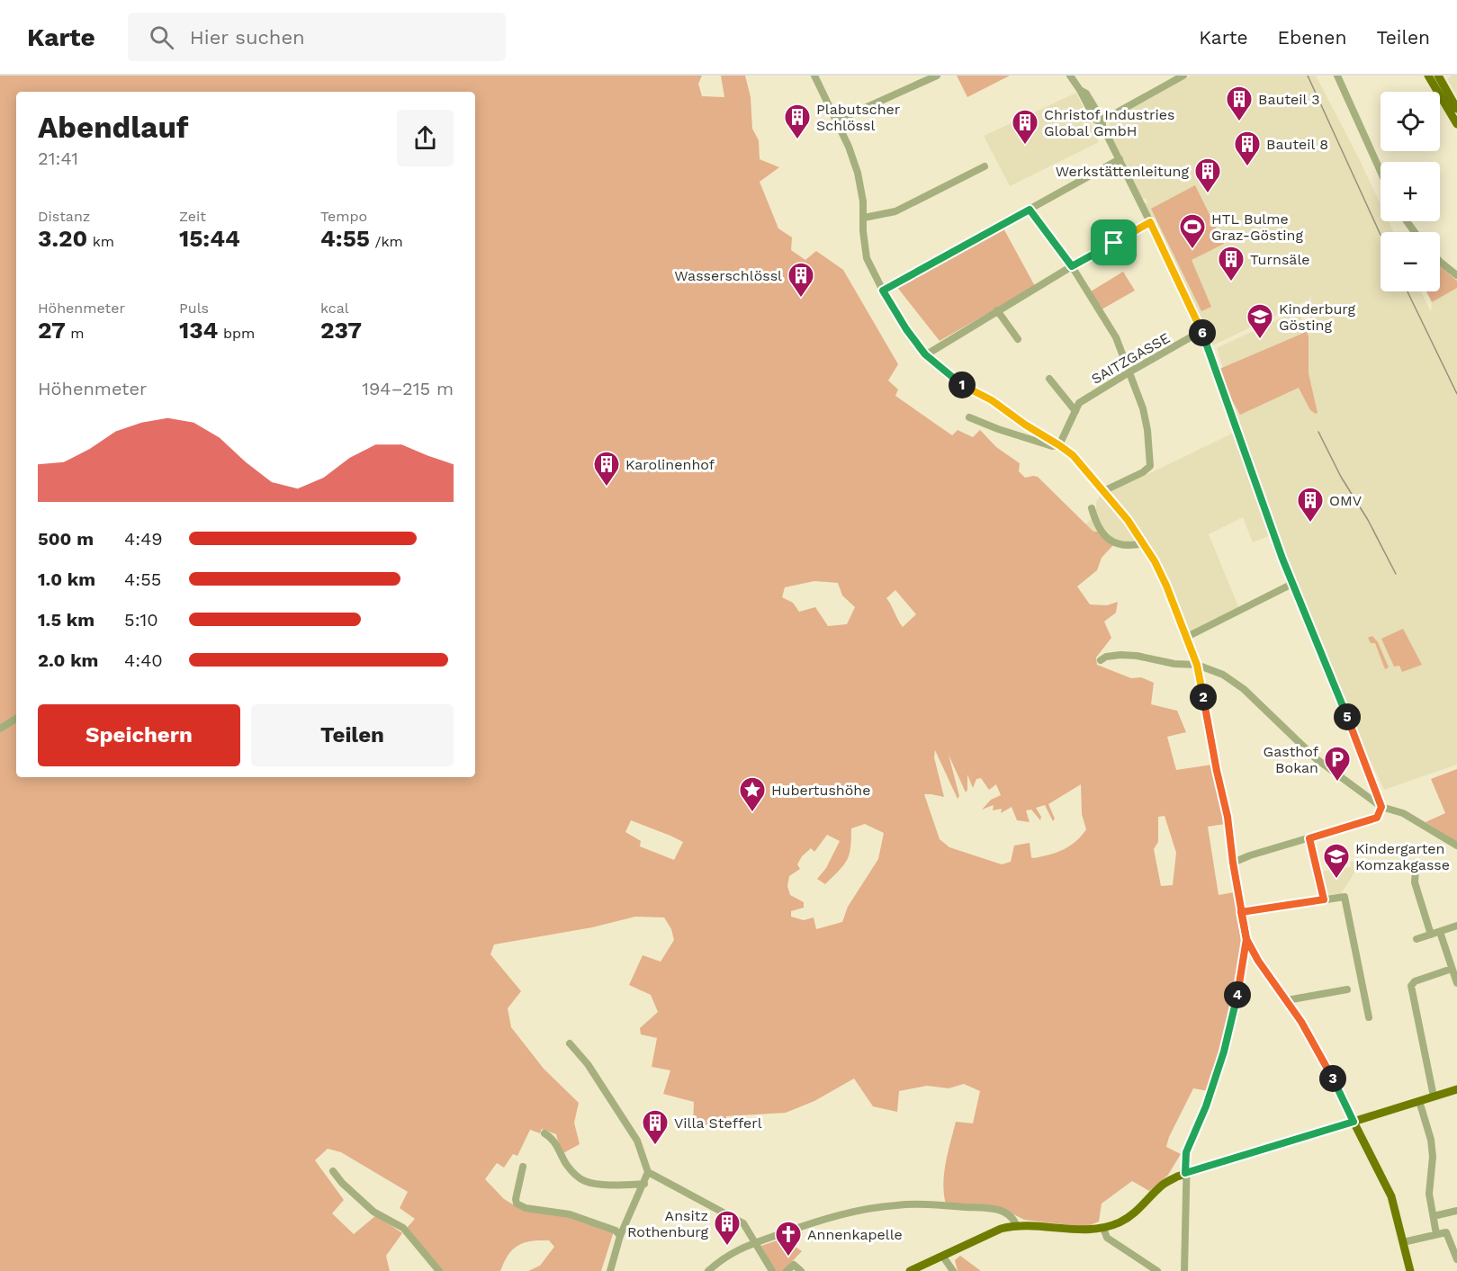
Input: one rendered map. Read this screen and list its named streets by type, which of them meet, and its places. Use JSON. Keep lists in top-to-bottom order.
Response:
{
  "streets": {
    "street": ["SAITZGASSE"]
  },
  "places": {
    "building": [
      "Bauteil 3",
      "Plabutscher Schlössl",
      "Christof Industries Global GmbH",
      "Bauteil 8",
      "Werkstättenleitung",
      "Turnsäle",
      "Wasserschlössl",
      "Karolinenhof",
      "OMV",
      "Villa Stefferl",
      "Ansitz Rothenburg"
    ],
    "sports": ["HTL Bulme Graz-Gösting"],
    "school or university": ["Kinderburg Gösting", "Kindergarten Komzakgasse"],
    "parking": ["Gasthof Bokan"],
    "place": ["Hubertushöhe"],
    "church": ["Annenkapelle"]
  },
  "page": {
    "header": "Karte",
    "search": "Hier suchen",
    "nav": ["Karte", "Ebenen", "Teilen"],
    "map_buttons": ["+", "−"],
    "heading": ["Abendlauf", "21:41"],
    "stats": [
      ["Distanz", "3.20 km"],
      ["Zeit", "15:44"],
      ["Tempo", "4:55 /km"],
      ["Höhenmeter", "27 m"],
      ["Puls", "134 bpm"],
      ["kcal", "237"]
    ],
    "pins": [
      "6",
      "1",
      "2",
      "5",
      "4",
      "3"
    ],
    "chart": ["Höhenmeter", "194–215 m"],
    "list": [
      {
        "name": "500 m",
        "note": "4:49"
      },
      {
        "name": "1.0 km",
        "note": "4:55"
      },
      {
        "name": "1.5 km",
        "note": "5:10"
      },
      {
        "name": "2.0 km",
        "note": "4:40"
      }
    ],
    "buttons": ["Speichern", "Teilen"]
  }
}
